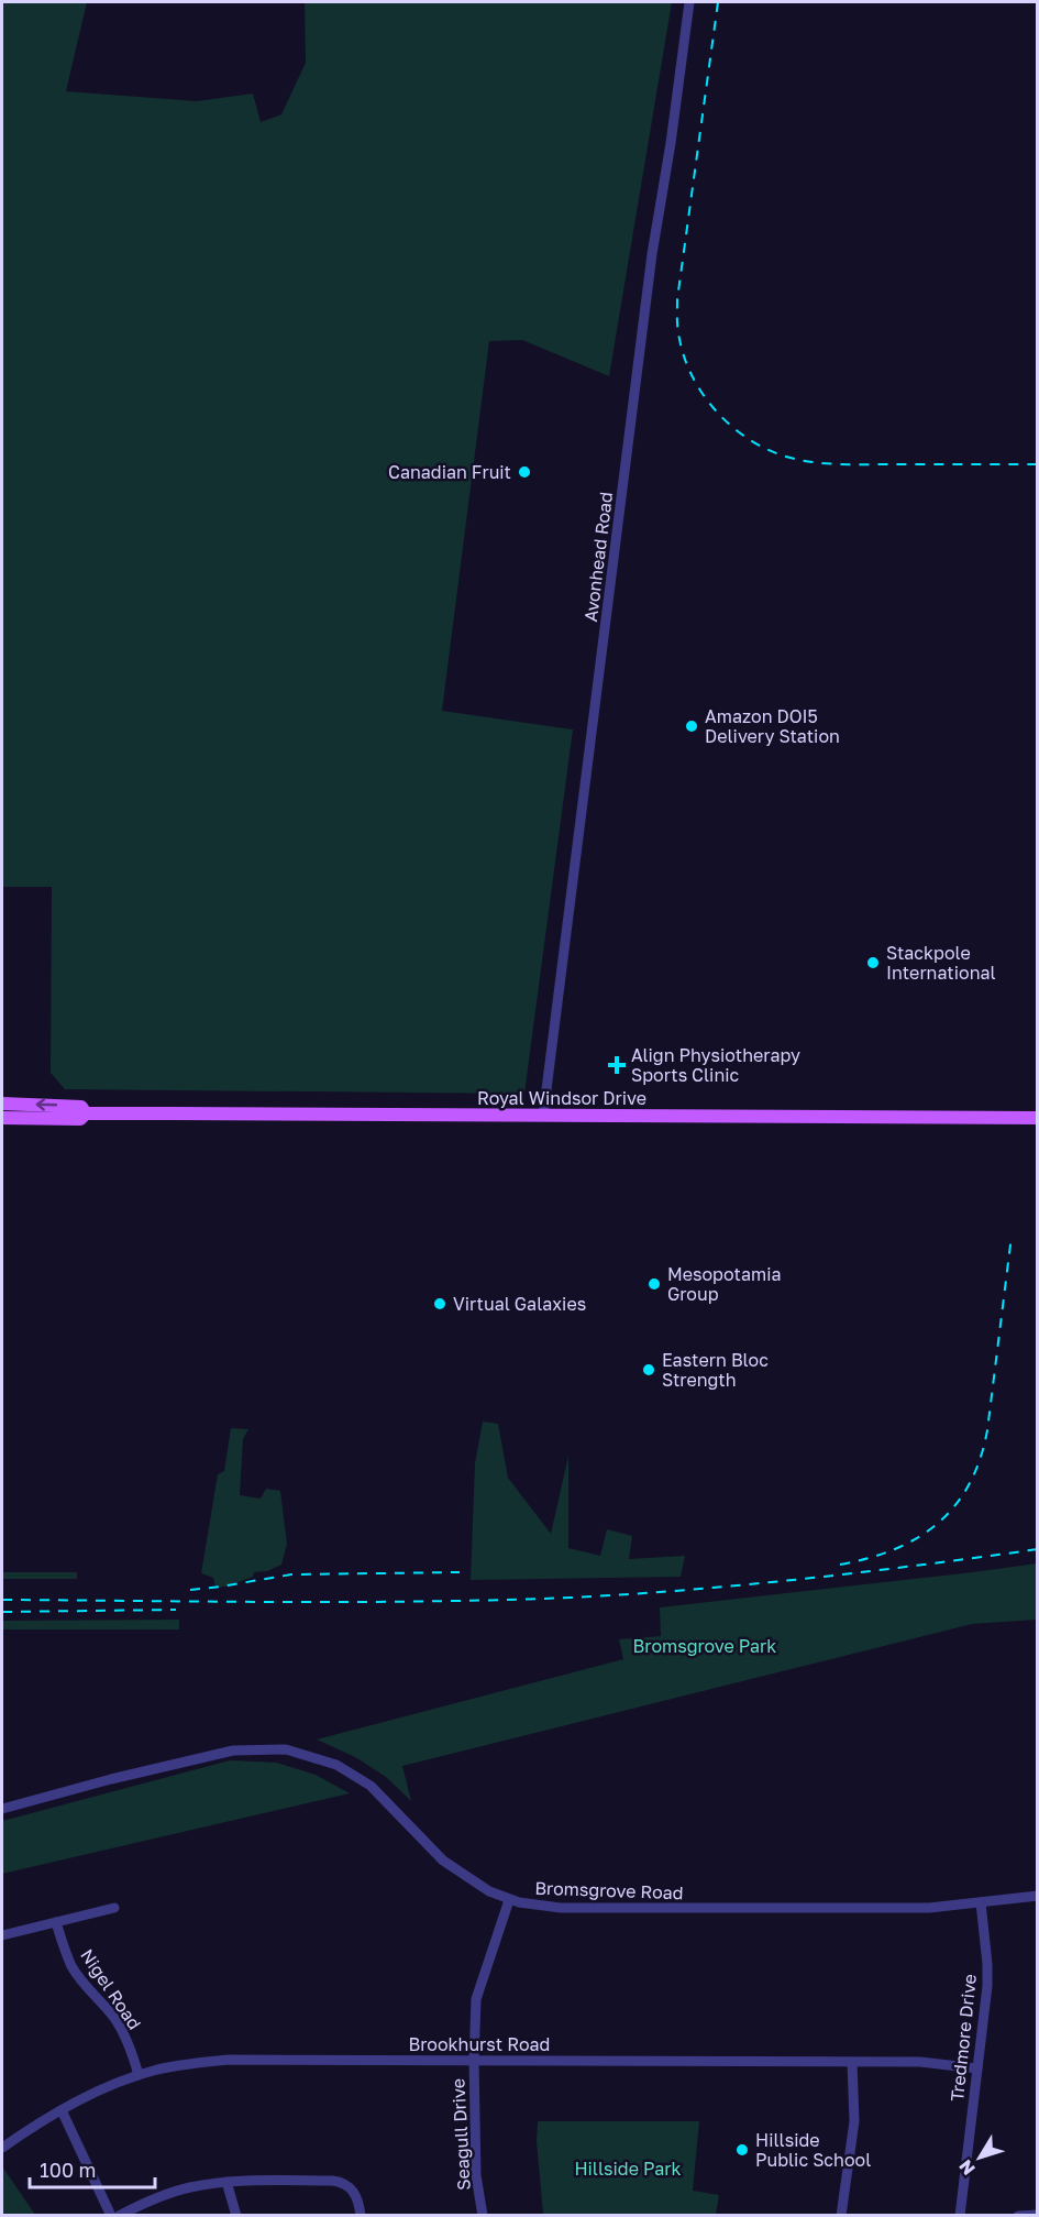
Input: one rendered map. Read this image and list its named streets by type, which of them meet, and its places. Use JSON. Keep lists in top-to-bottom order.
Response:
{
  "streets": {
    "main road": ["Royal Windsor Drive"],
    "street": [
      "Avonhead Road",
      "Bromsgrove Road",
      "Nigel Road",
      "Tredmore Drive",
      "Brookhurst Road",
      "Seagull Drive"
    ]
  },
  "crossings": [
    ["Avonhead Road", "Royal Windsor Drive"],
    ["Bromsgrove Road", "Tredmore Drive"],
    ["Bromsgrove Road", "Seagull Drive"],
    ["Nigel Road", "Brookhurst Road"],
    ["Tredmore Drive", "Brookhurst Road"],
    ["Brookhurst Road", "Seagull Drive"]
  ],
  "parks": ["Bromsgrove Park", "Hillside Park"],
  "places": {
    "other": [
      "Canadian Fruit",
      "Amazon DOI5 Delivery Station",
      "Stackpole International",
      "Mesopotamia Group",
      "Virtual Galaxies",
      "Eastern Bloc Strength",
      "Hillside Public School"
    ],
    "health": ["Align Physiotherapy Sports Clinic"]
  },
  "scale_bar": "100 m",
  "north": "bottom left"
}
